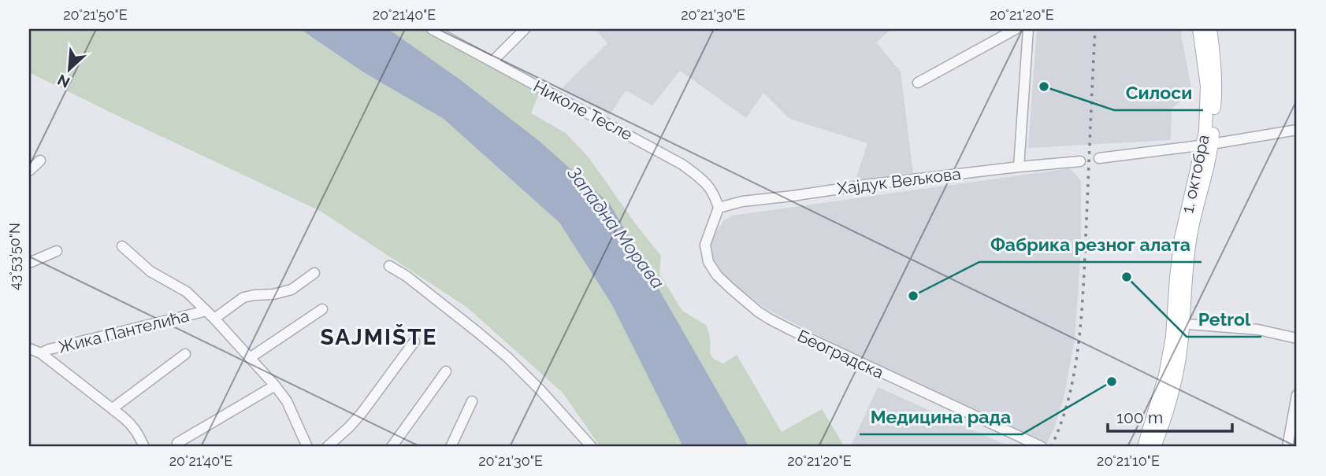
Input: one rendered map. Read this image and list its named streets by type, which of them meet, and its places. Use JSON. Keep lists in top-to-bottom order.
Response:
{
  "streets": {
    "main road": ["1. октобра"],
    "street": [
      "Николе Тесле",
      "Хајдук Вељкова",
      "Жика Пантелића",
      "Београдска"
    ]
  },
  "crossings": [
    ["Николе Тесле", "Хајдук Вељкова"],
    ["Николе Тесле", "Београдска"],
    ["Хајдук Вељкова", "Београдска"]
  ],
  "districts": ["SAJMIŠTE"],
  "water": ["Западна Морава"],
  "places": [
    "Силоси",
    "Petrol",
    "Фабрика резног алата",
    "Медицина рада"
  ],
  "scale_bar": "100 m",
  "north": "bottom left",
  "coordinates": [
    "20°21'50\"E",
    "20°21'40\"E",
    "20°21'30\"E",
    "20°21'20\"E",
    "43°53'50\"N",
    "20°21'10\"E"
  ]
}
